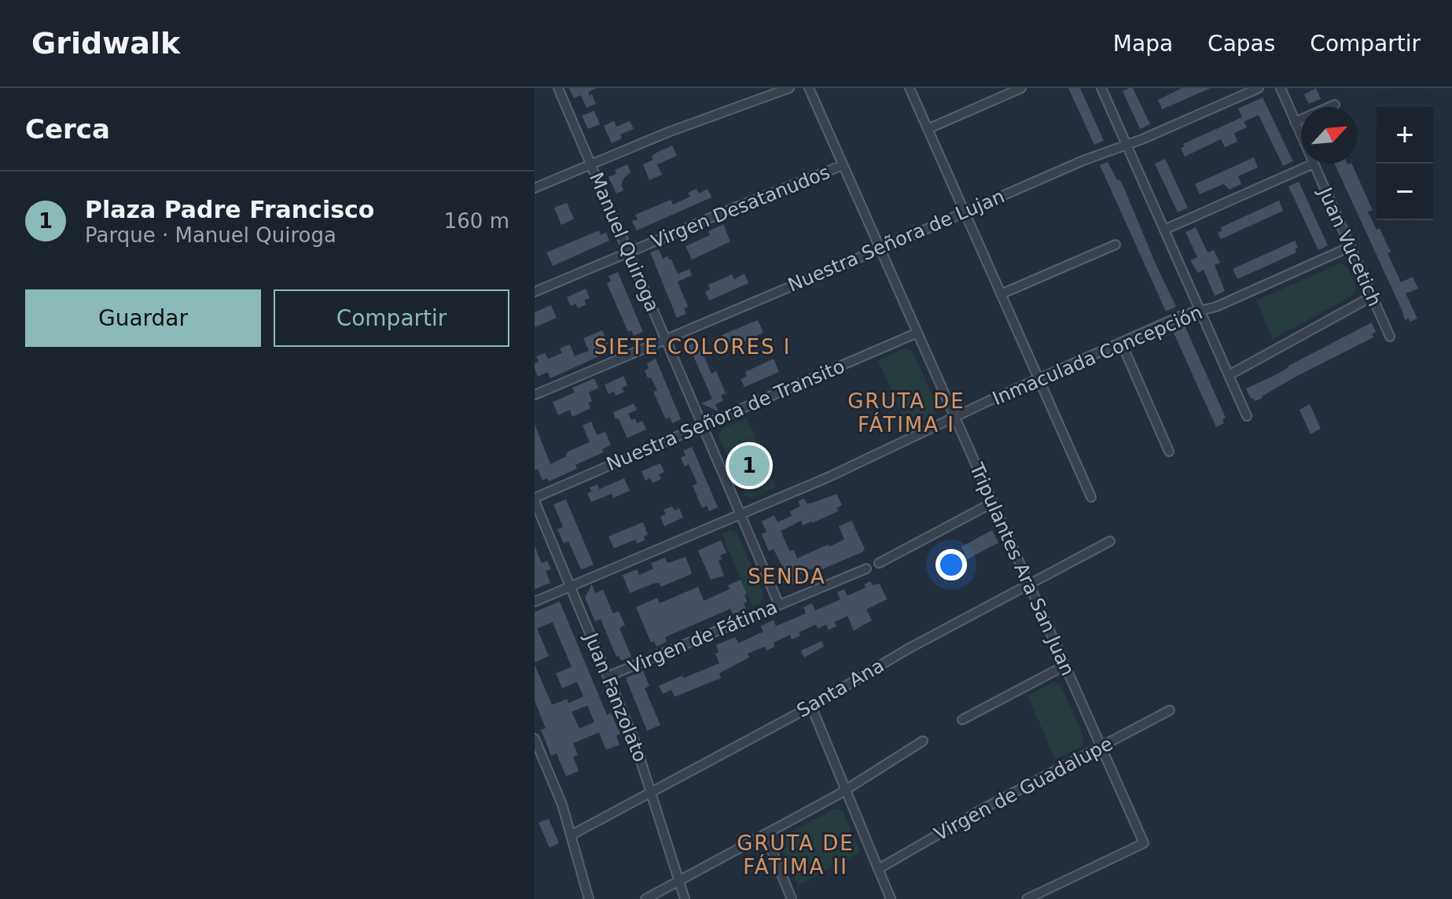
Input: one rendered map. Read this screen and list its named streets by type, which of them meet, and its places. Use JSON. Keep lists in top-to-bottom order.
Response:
{
  "streets": {
    "street": [
      "Virgen Desatanudos",
      "Nuestra Señora de Lujan",
      "Manuel Quiroga",
      "Juan Vucetich",
      "Inmaculada Concepción",
      "Nuestra Señora de Transito",
      "Tripulantes Ara San Juan",
      "Virgen de Fátima",
      "Santa Ana",
      "Juan Fanzolato",
      "Virgen de Guadalupe"
    ]
  },
  "crossings": [
    ["Virgen Desatanudos", "Manuel Quiroga"],
    ["Virgen Desatanudos", "Tripulantes Ara San Juan"],
    ["Nuestra Señora de Lujan", "Manuel Quiroga"],
    ["Nuestra Señora de Lujan", "Tripulantes Ara San Juan"],
    ["Manuel Quiroga", "Inmaculada Concepción"],
    ["Manuel Quiroga", "Nuestra Señora de Transito"],
    ["Manuel Quiroga", "Virgen de Fátima"],
    ["Juan Vucetich", "Inmaculada Concepción"],
    ["Inmaculada Concepción", "Tripulantes Ara San Juan"],
    ["Inmaculada Concepción", "Juan Fanzolato"],
    ["Nuestra Señora de Transito", "Tripulantes Ara San Juan"],
    ["Nuestra Señora de Transito", "Juan Fanzolato"],
    ["Tripulantes Ara San Juan", "Santa Ana"],
    ["Tripulantes Ara San Juan", "Virgen de Guadalupe"],
    ["Virgen de Fátima", "Juan Fanzolato"],
    ["Santa Ana", "Juan Fanzolato"]
  ],
  "districts": [
    "SIETE COLORES I",
    "GRUTA DE FÁTIMA I",
    "SENDA",
    "GRUTA DE FÁTIMA II"
  ],
  "north": "top right",
  "page": {
    "header": "Gridwalk",
    "nav": ["Mapa", "Capas", "Compartir"],
    "heading": "Cerca",
    "map_buttons": ["+", "−"],
    "list": [
      {
        "mark": "1",
        "name": "Plaza Padre Francisco",
        "note": "Parque · Manuel Quiroga",
        "value": "160 m"
      }
    ],
    "buttons": ["Guardar", "Compartir"],
    "pins": "1"
  }
}
